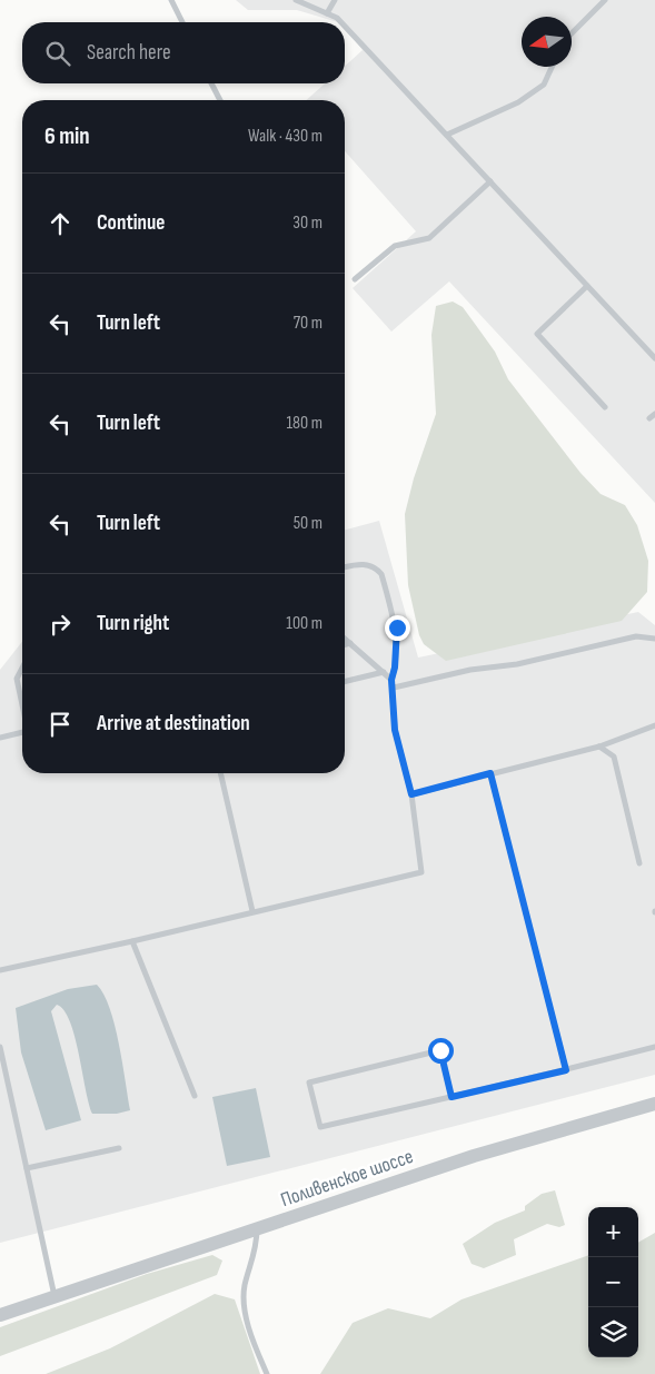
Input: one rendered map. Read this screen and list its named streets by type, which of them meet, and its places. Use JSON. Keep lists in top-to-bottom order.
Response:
{
  "streets": {
    "street": ["Поливенское шоссе"]
  },
  "north": "left",
  "page": {
    "search": "Search here",
    "heading": ["6 min", "Walk · 430 m"],
    "list": [
      ["Continue", "30 m"],
      ["Turn left", "70 m"],
      ["Turn left", "180 m"],
      ["Turn left", "50 m"],
      ["Turn right", "100 m"],
      "Arrive at destination"
    ],
    "map_buttons": ["+", "−"]
  }
}
